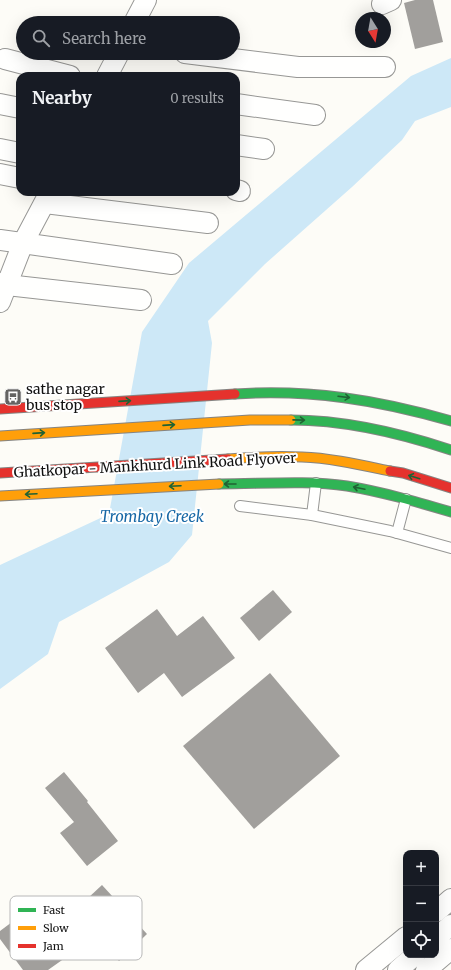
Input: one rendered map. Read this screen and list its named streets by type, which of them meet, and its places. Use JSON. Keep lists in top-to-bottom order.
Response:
{
  "streets": {
    "highway": ["Ghatkopar - Mankhurd Link Road Flyover"]
  },
  "water": ["Trombay Creek"],
  "places": {
    "bus stop": ["sathe nagar bus stop"]
  },
  "legend": ["Fast", "Slow", "Jam"],
  "north": "bottom",
  "page": {
    "search": "Search here",
    "heading": ["Nearby", "0 results"],
    "map_buttons": ["+", "−"]
  }
}
